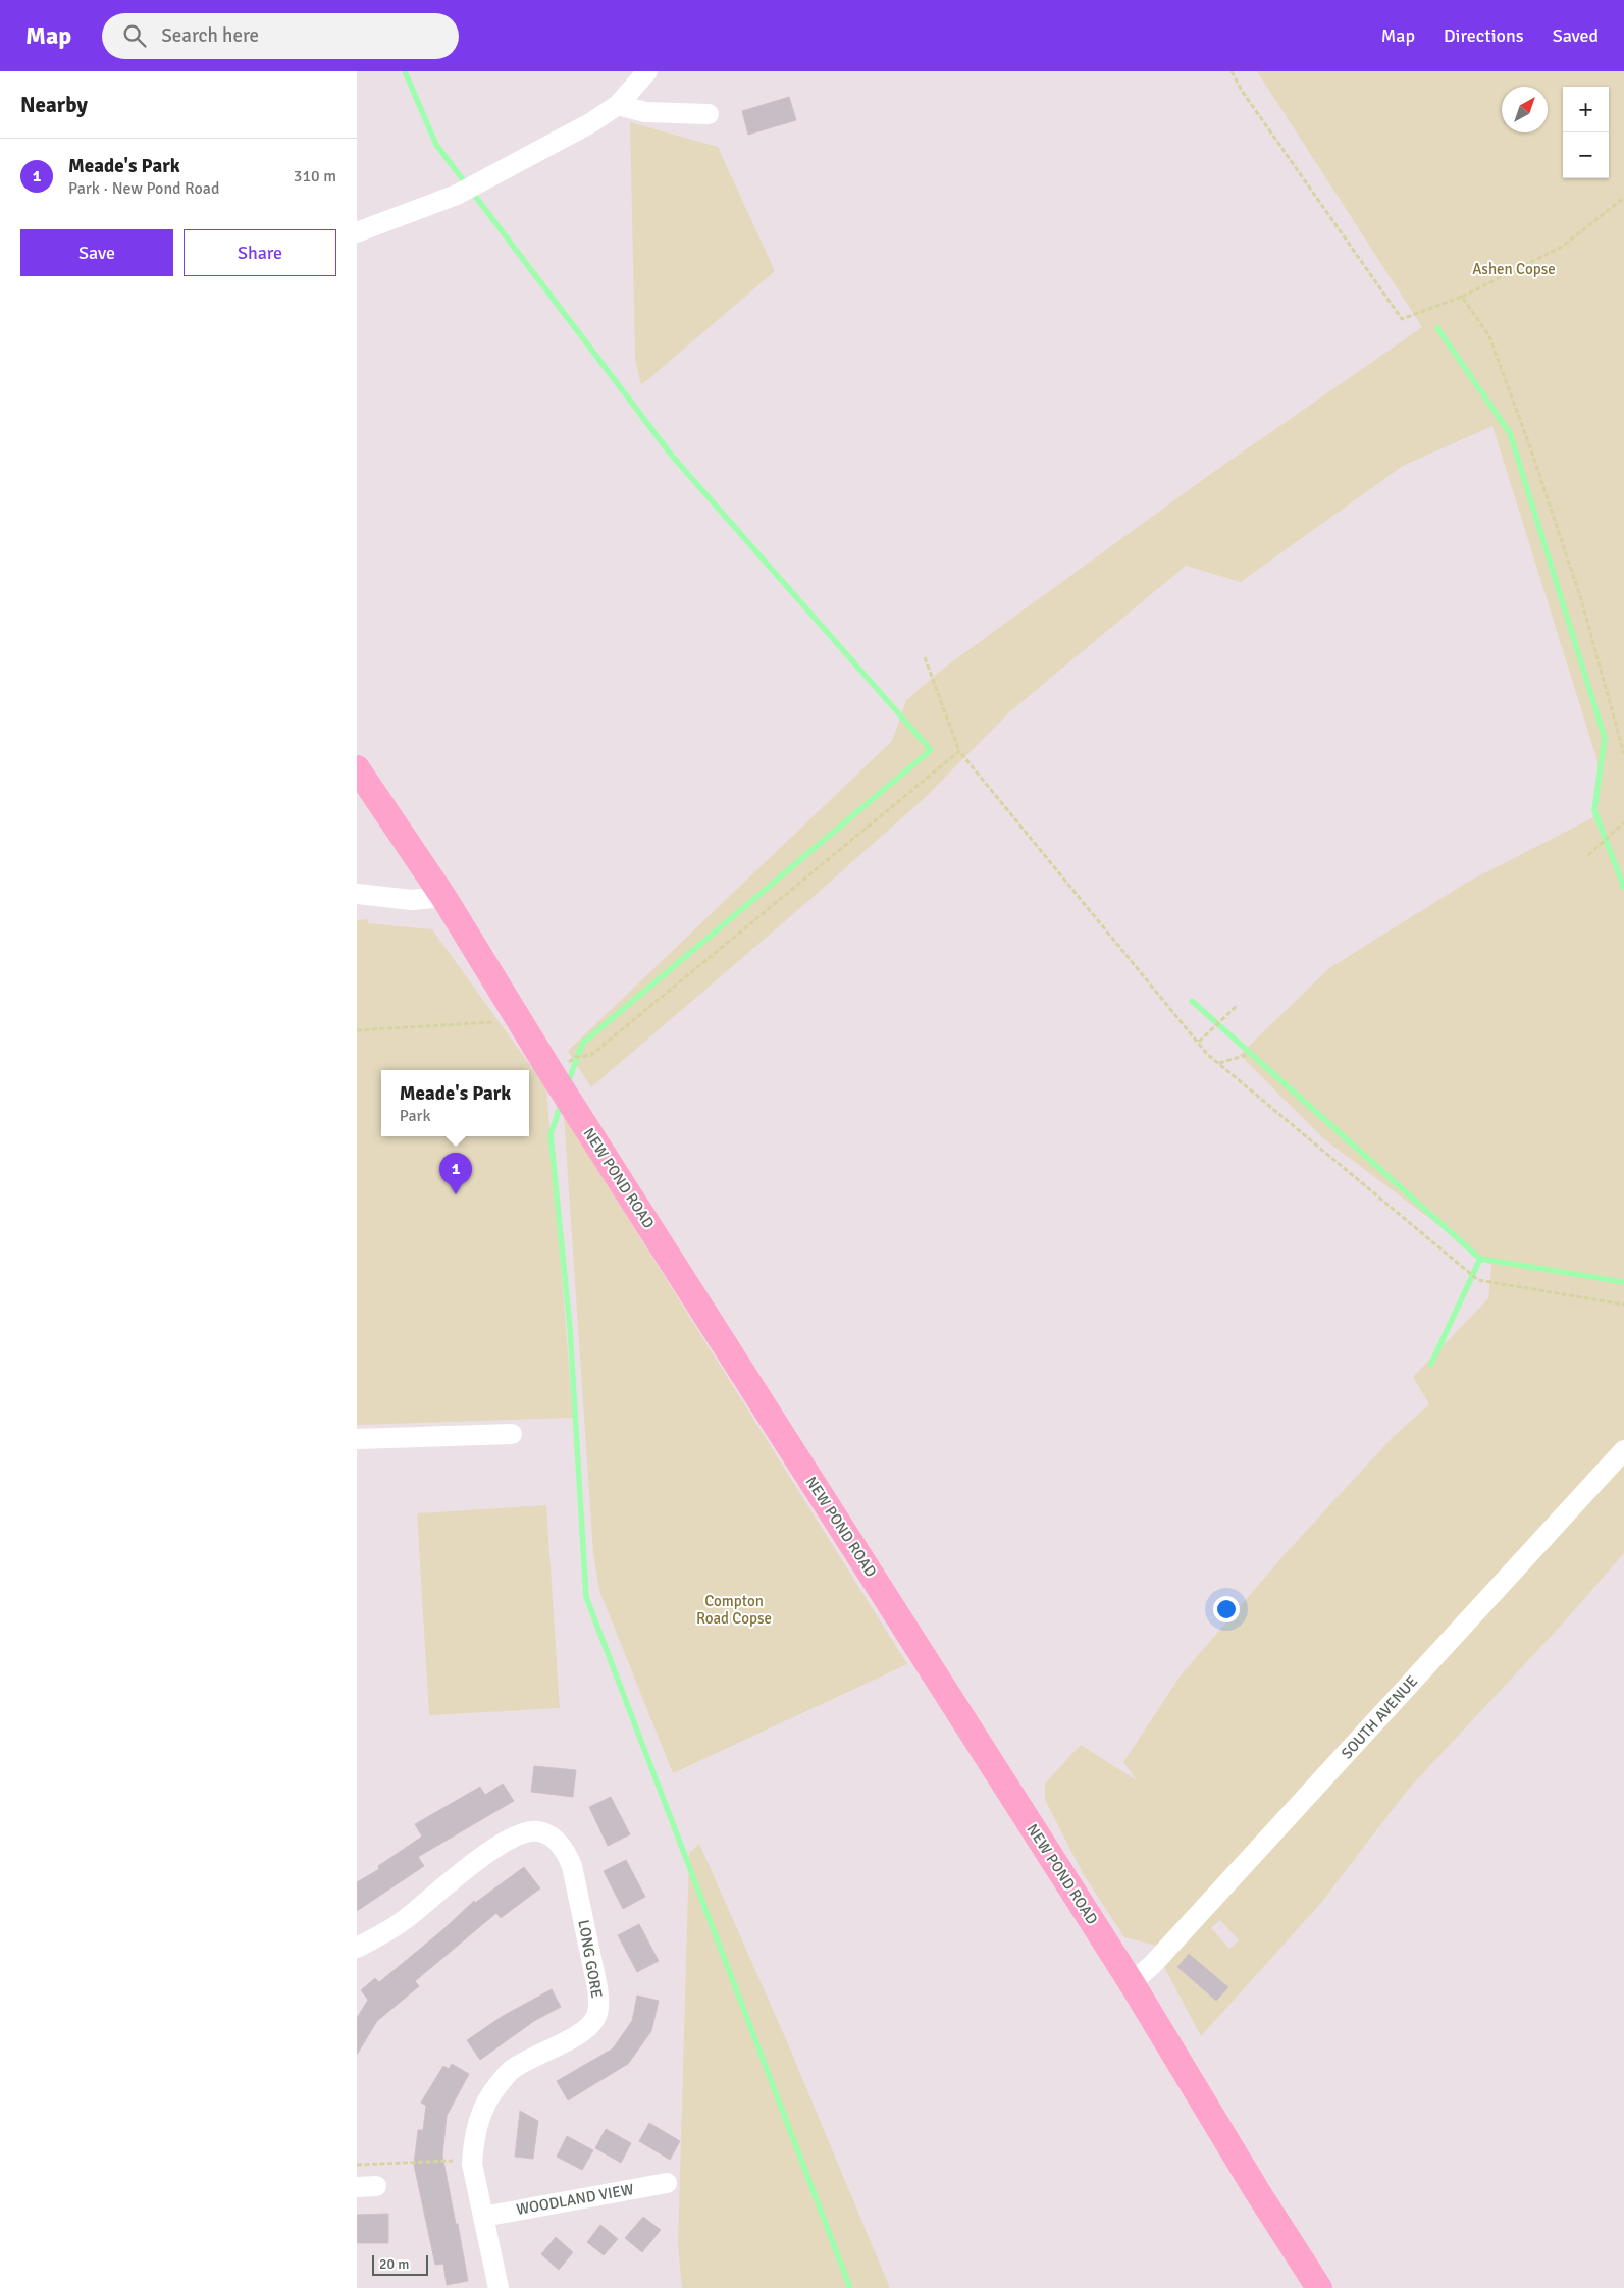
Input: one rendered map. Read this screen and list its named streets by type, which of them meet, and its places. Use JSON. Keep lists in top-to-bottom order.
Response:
{
  "streets": {
    "main road": ["NEW POND ROAD"],
    "street": ["SOUTH AVENUE", "LONG GORE", "WOODLAND VIEW"]
  },
  "crossings": [
    ["NEW POND ROAD", "SOUTH AVENUE"],
    ["LONG GORE", "WOODLAND VIEW"]
  ],
  "parks": ["Ashen Copse", "Compton Road Copse"],
  "scale_bar": "20 m",
  "north": "top right",
  "page": {
    "header": "Map",
    "search": "Search here",
    "nav": ["Map", "Directions", "Saved"],
    "heading": "Nearby",
    "map_buttons": ["+", "−"],
    "list": [
      {
        "mark": "1",
        "name": "Meade's Park",
        "note": "Park · New Pond Road",
        "value": "310 m"
      }
    ],
    "buttons": ["Save", "Share"],
    "popup": ["Meade's Park", "Park"],
    "pins": "1",
    "scale": "20 m"
  }
}
